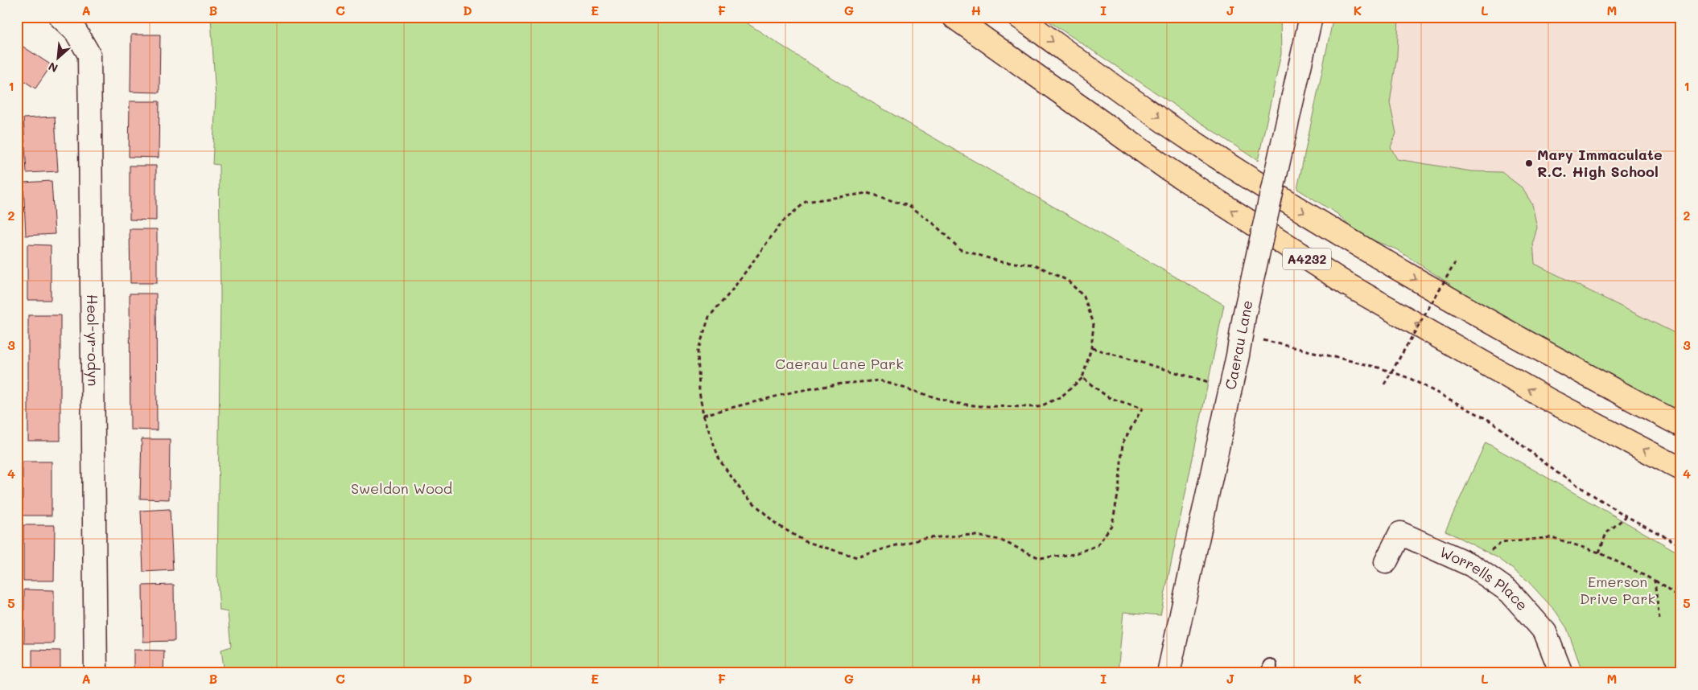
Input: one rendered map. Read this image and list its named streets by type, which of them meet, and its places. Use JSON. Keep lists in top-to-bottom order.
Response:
{
  "streets": {
    "main road": ["A4232"],
    "street": ["Heol-yr-odyn", "Caerau Lane", "Worrells Place"]
  },
  "parks": ["Caerau Lane Park", "Sweldon Wood", "Emerson Drive Park"],
  "places": ["Mary Immaculate R.C. High School"],
  "north": "bottom left",
  "grid": {
    "columns": [
      "A",
      "B",
      "C",
      "D",
      "E",
      "F",
      "G",
      "H",
      "I",
      "J",
      "K",
      "L",
      "M"
    ],
    "rows": [
      "1",
      "2",
      "3",
      "4",
      "5"
    ]
  }
}
